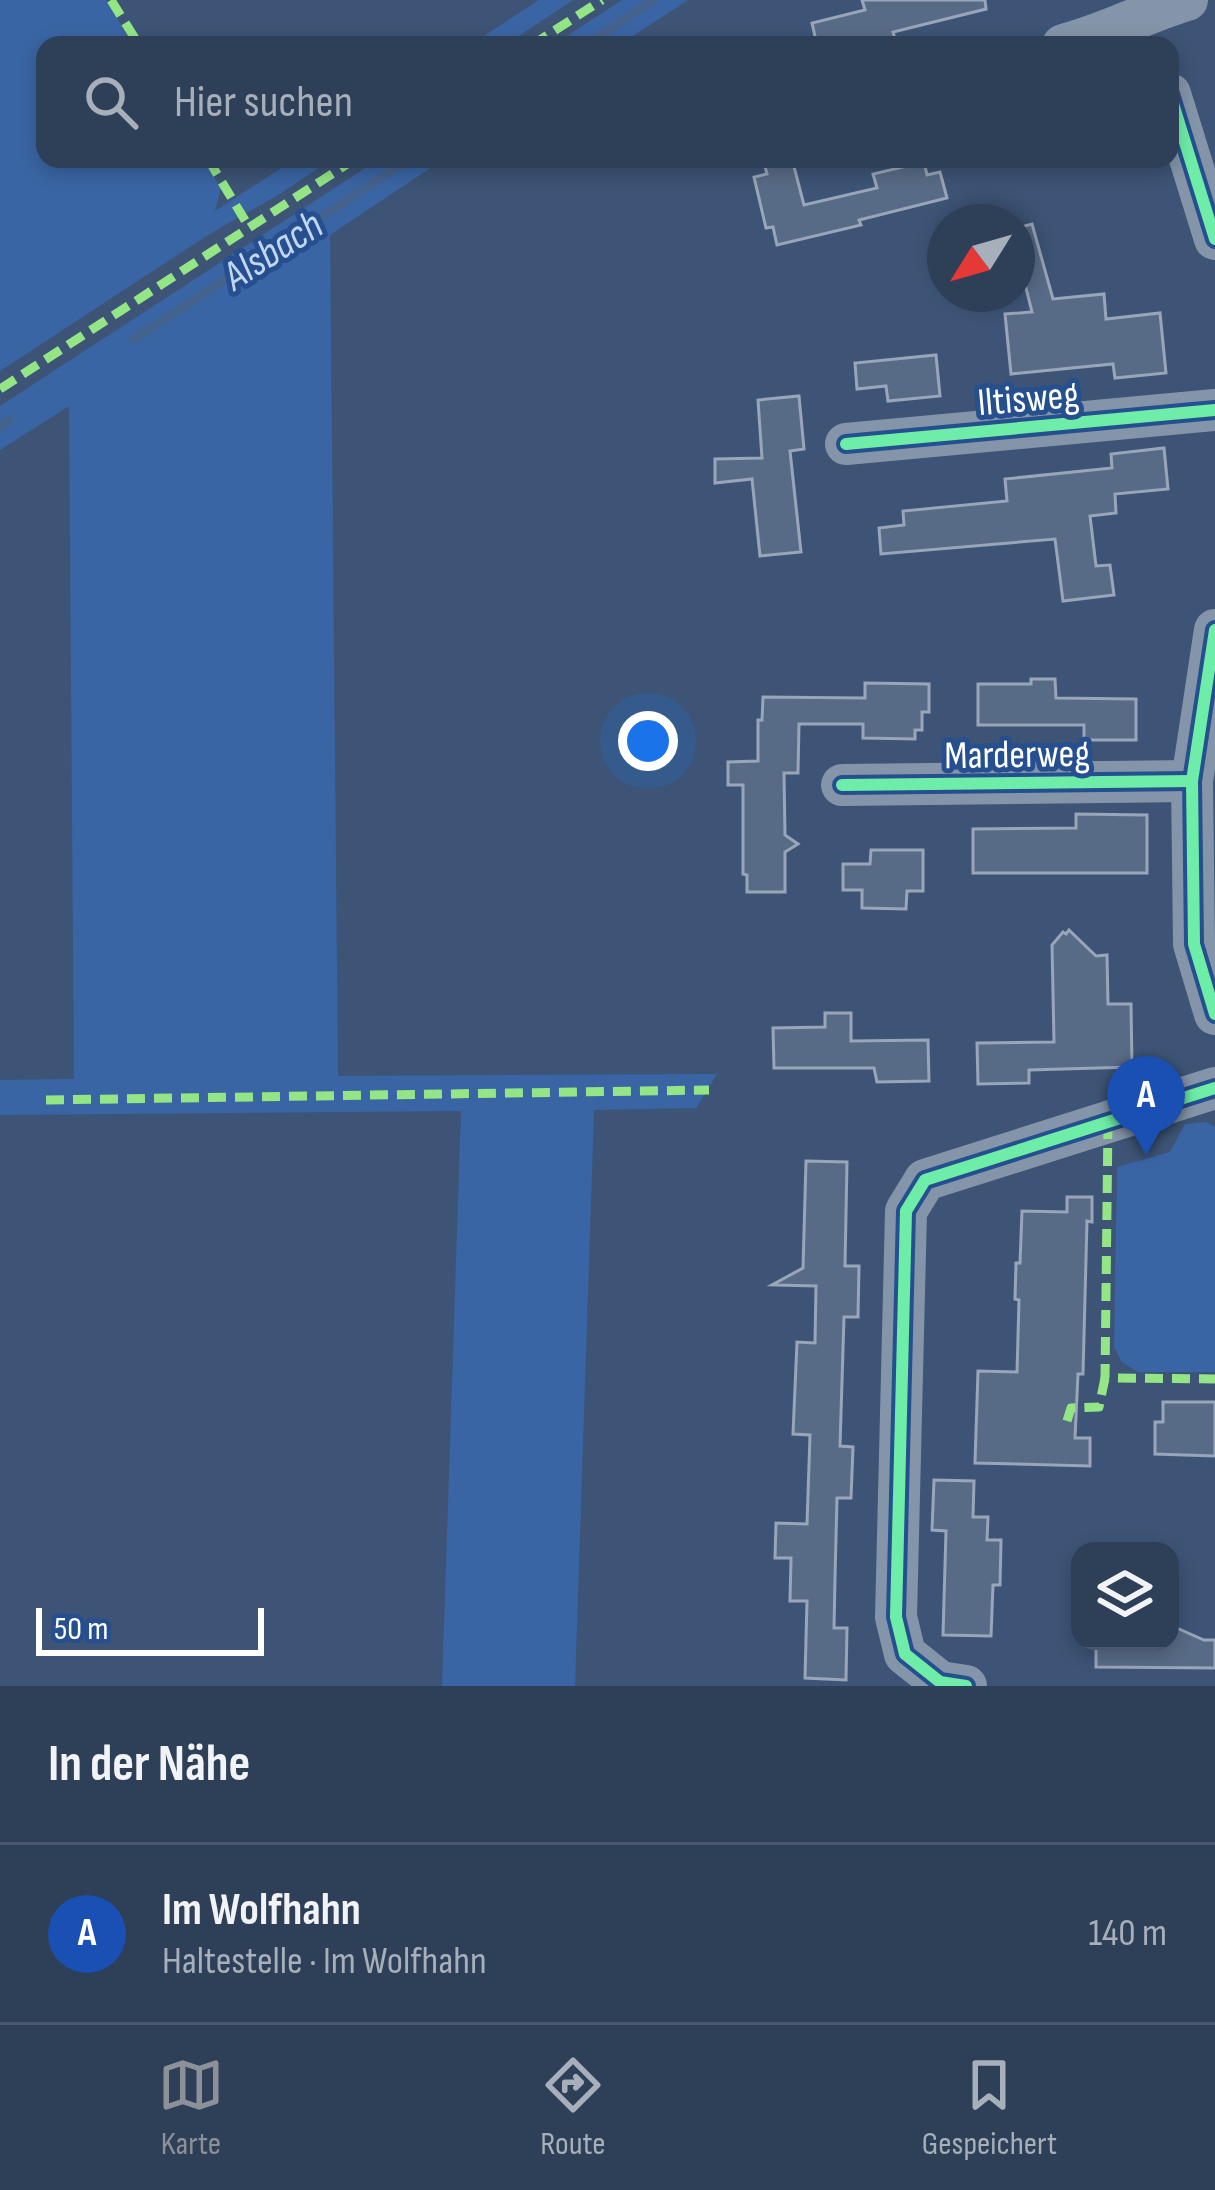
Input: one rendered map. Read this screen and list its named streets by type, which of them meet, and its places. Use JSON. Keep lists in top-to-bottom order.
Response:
{
  "streets": {
    "street": ["Iltisweg", "Marderweg"]
  },
  "water": ["Alsbach"],
  "scale_bar": "50 m",
  "north": "bottom left",
  "page": {
    "search": "Hier suchen",
    "pins": "A",
    "scale": "50 m",
    "heading": "In der Nähe",
    "list": [
      {
        "mark": "A",
        "name": "Im Wolfhahn",
        "note": "Haltestelle · Im Wolfhahn",
        "value": "140 m"
      }
    ],
    "nav": ["Karte", "Route", "Gespeichert"]
  }
}
